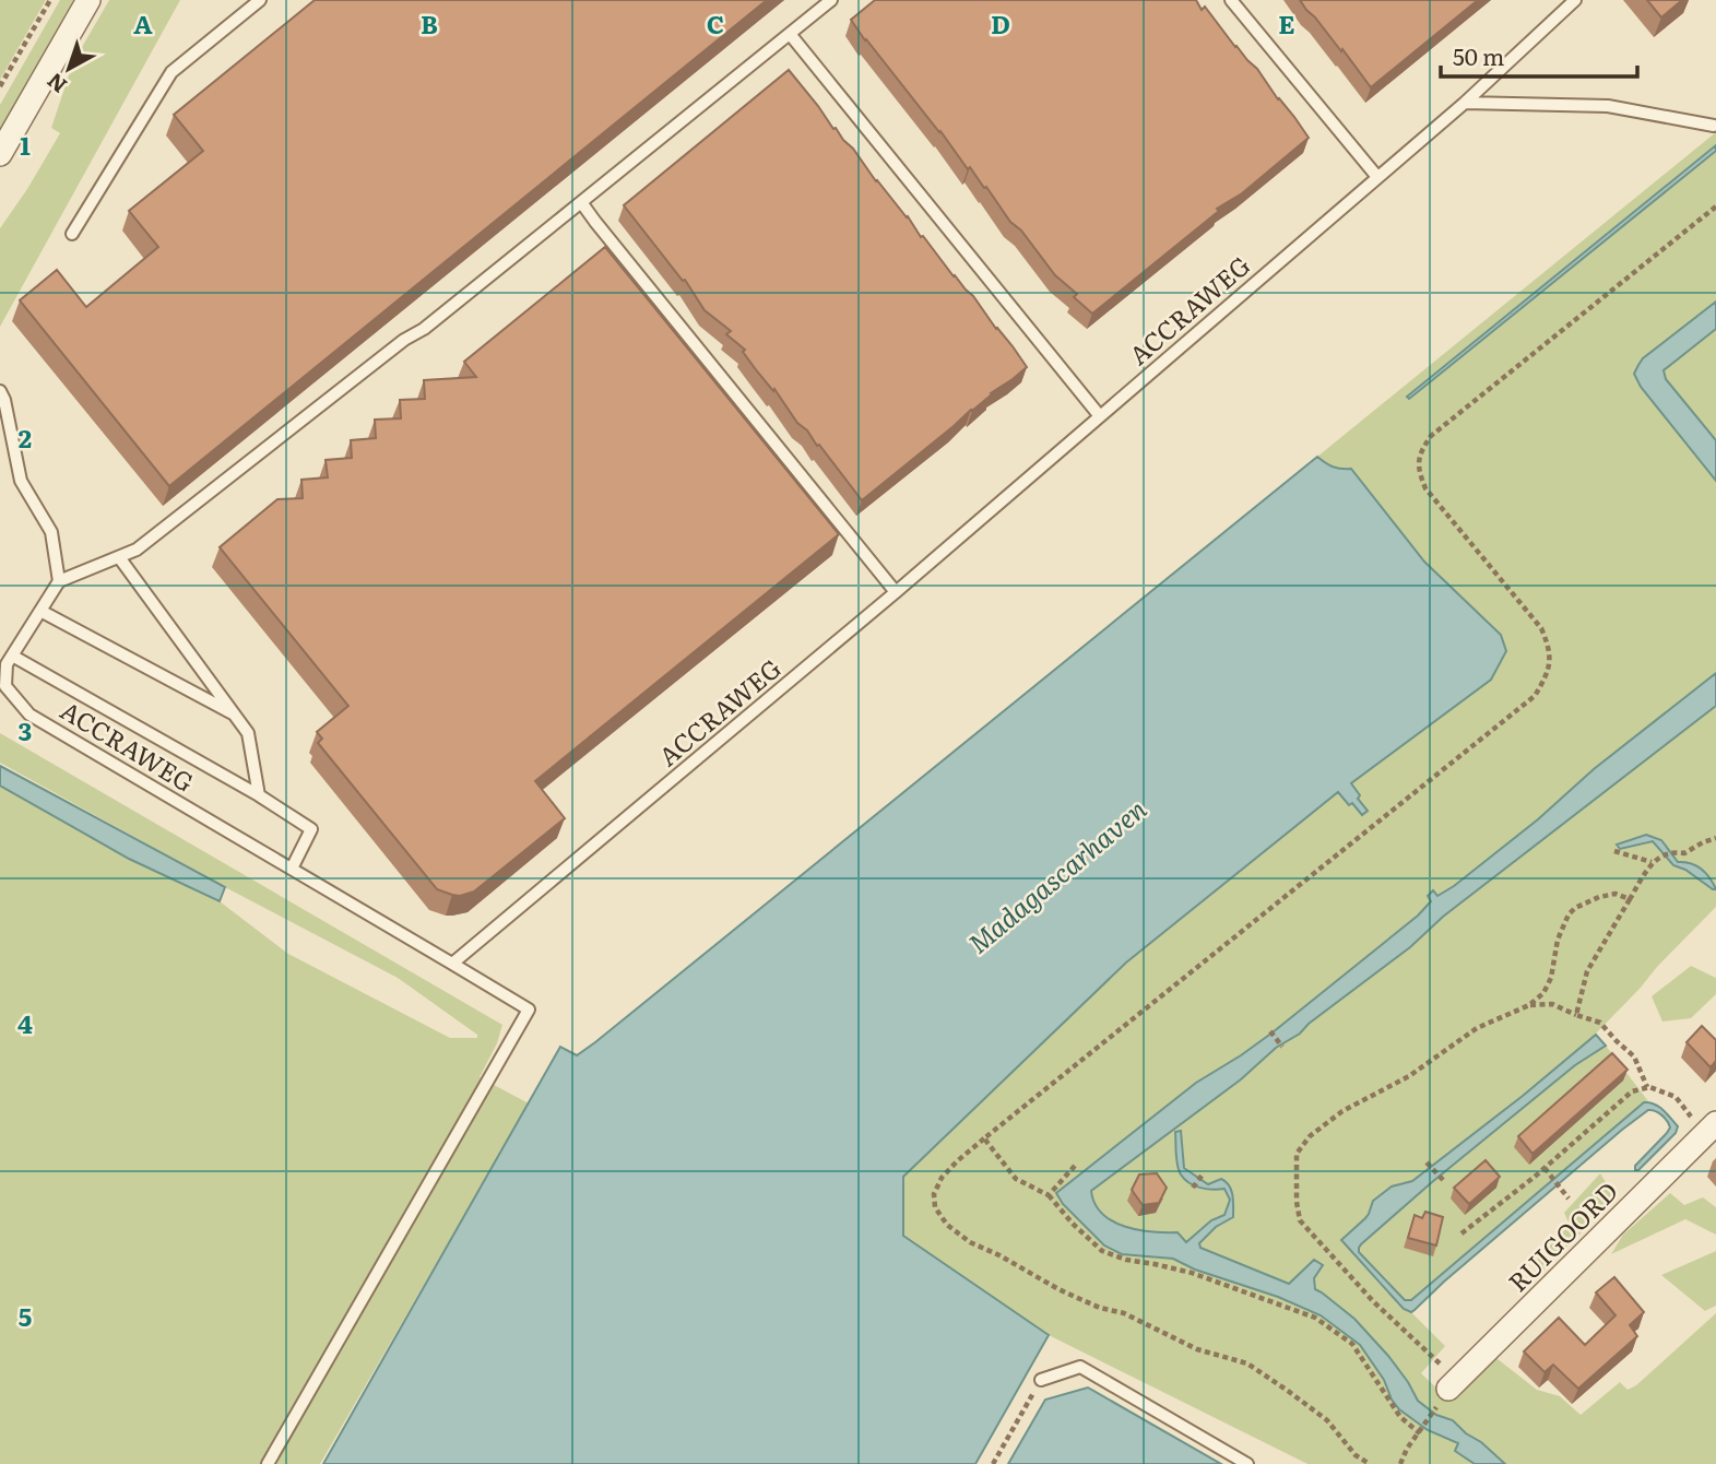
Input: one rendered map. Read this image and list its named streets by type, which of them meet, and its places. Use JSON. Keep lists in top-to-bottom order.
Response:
{
  "streets": {
    "street": ["RUIGOORD"],
    "lane": ["ACCRAWEG"]
  },
  "water": ["Madagascarhaven"],
  "scale_bar": "50 m",
  "north": "bottom left",
  "grid": {
    "columns": [
      "A",
      "B",
      "C",
      "D",
      "E"
    ],
    "rows": [
      "1",
      "2",
      "3",
      "4",
      "5"
    ]
  }
}
